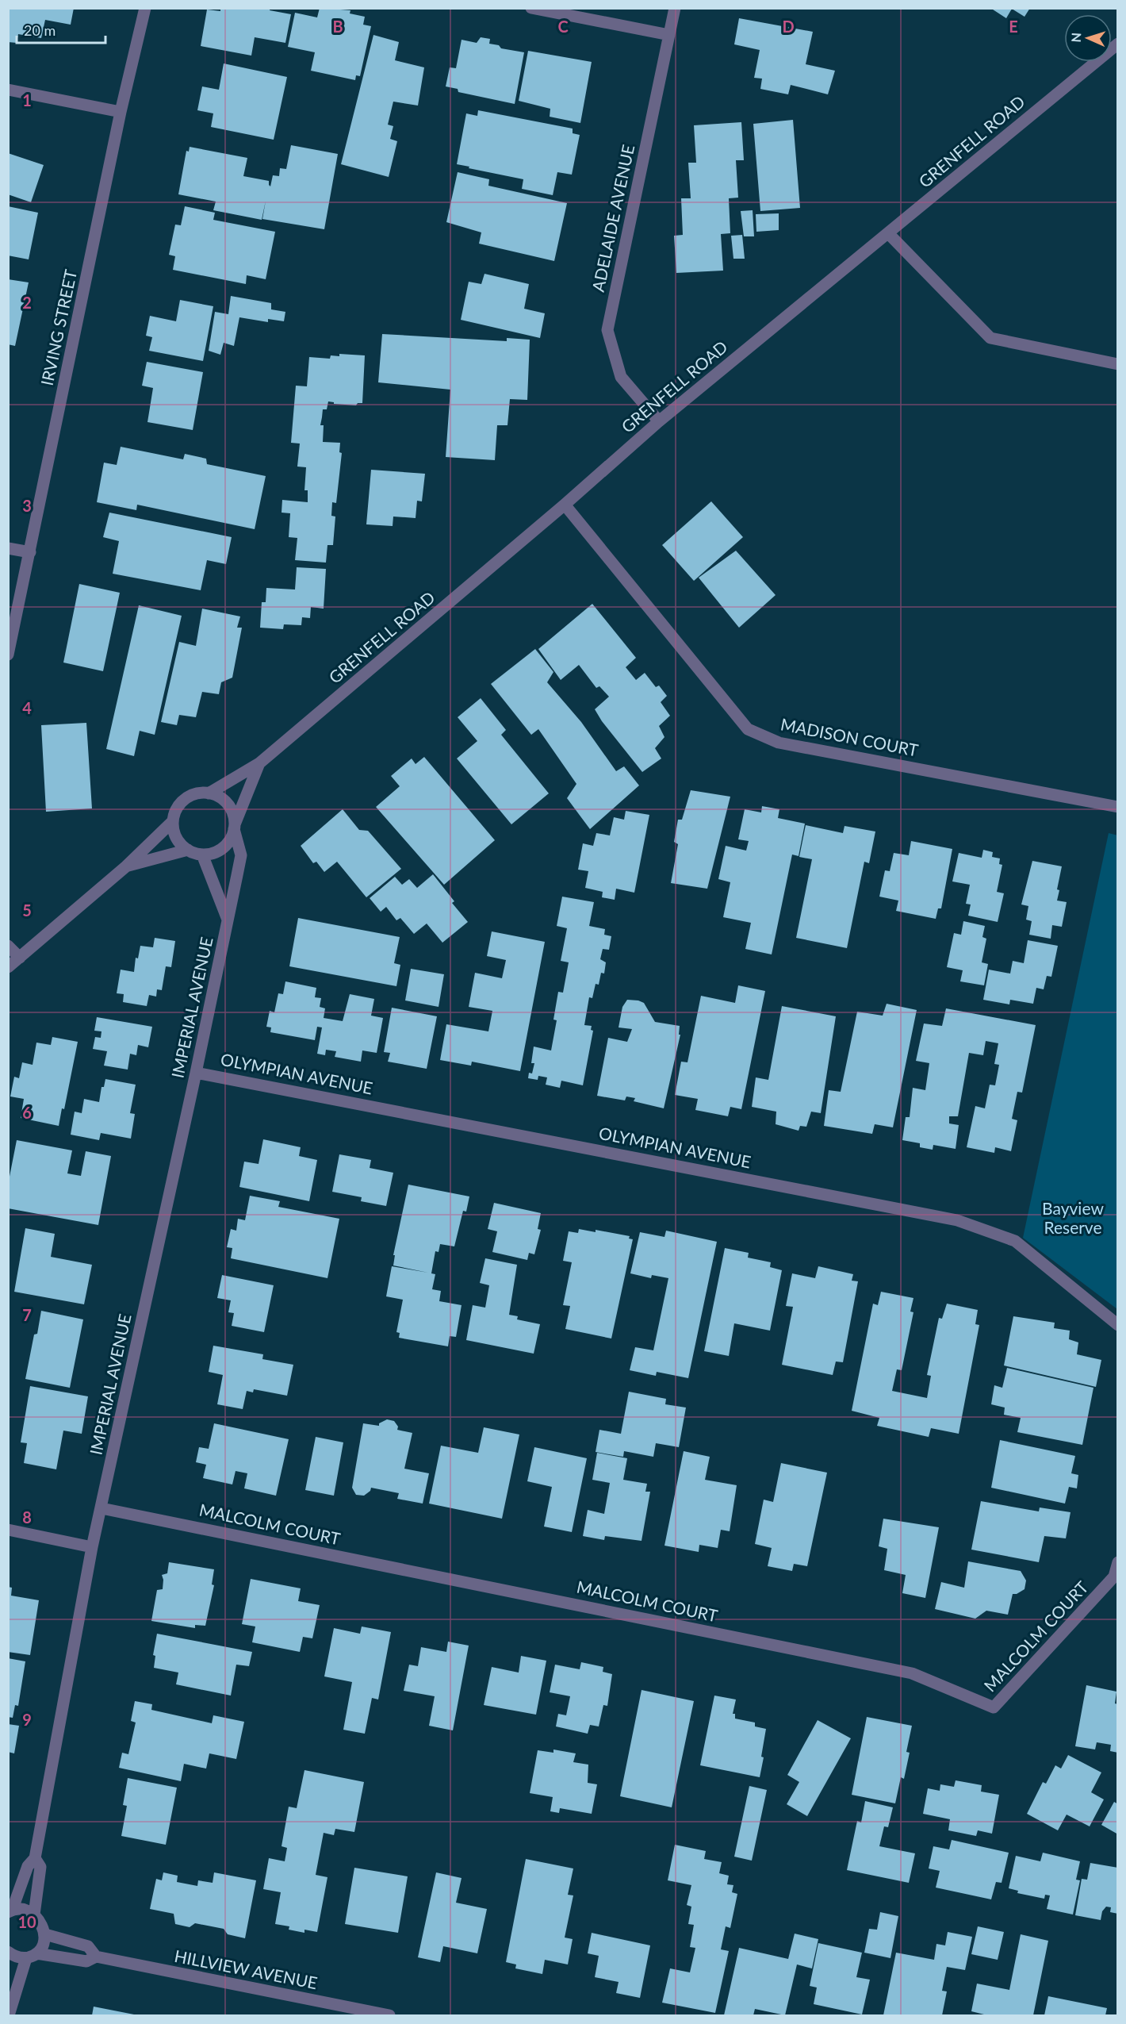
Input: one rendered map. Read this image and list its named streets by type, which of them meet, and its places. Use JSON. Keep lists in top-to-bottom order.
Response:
{
  "streets": {
    "street": [
      "GRENFELL ROAD",
      "ADELAIDE AVENUE",
      "IRVING STREET",
      "MADISON COURT",
      "IMPERIAL AVENUE",
      "OLYMPIAN AVENUE",
      "MALCOLM COURT",
      "HILLVIEW AVENUE"
    ]
  },
  "crossings": [
    ["GRENFELL ROAD", "ADELAIDE AVENUE"],
    ["GRENFELL ROAD", "MADISON COURT"],
    ["GRENFELL ROAD", "IMPERIAL AVENUE"],
    ["IMPERIAL AVENUE", "OLYMPIAN AVENUE"],
    ["IMPERIAL AVENUE", "MALCOLM COURT"]
  ],
  "parks": ["Bayview Reserve"],
  "scale_bar": "20 m",
  "north": "left",
  "grid": {
    "columns": [
      "B",
      "C",
      "D",
      "E"
    ],
    "rows": [
      "1",
      "2",
      "3",
      "4",
      "5",
      "6",
      "7",
      "8",
      "9",
      "10"
    ]
  }
}
